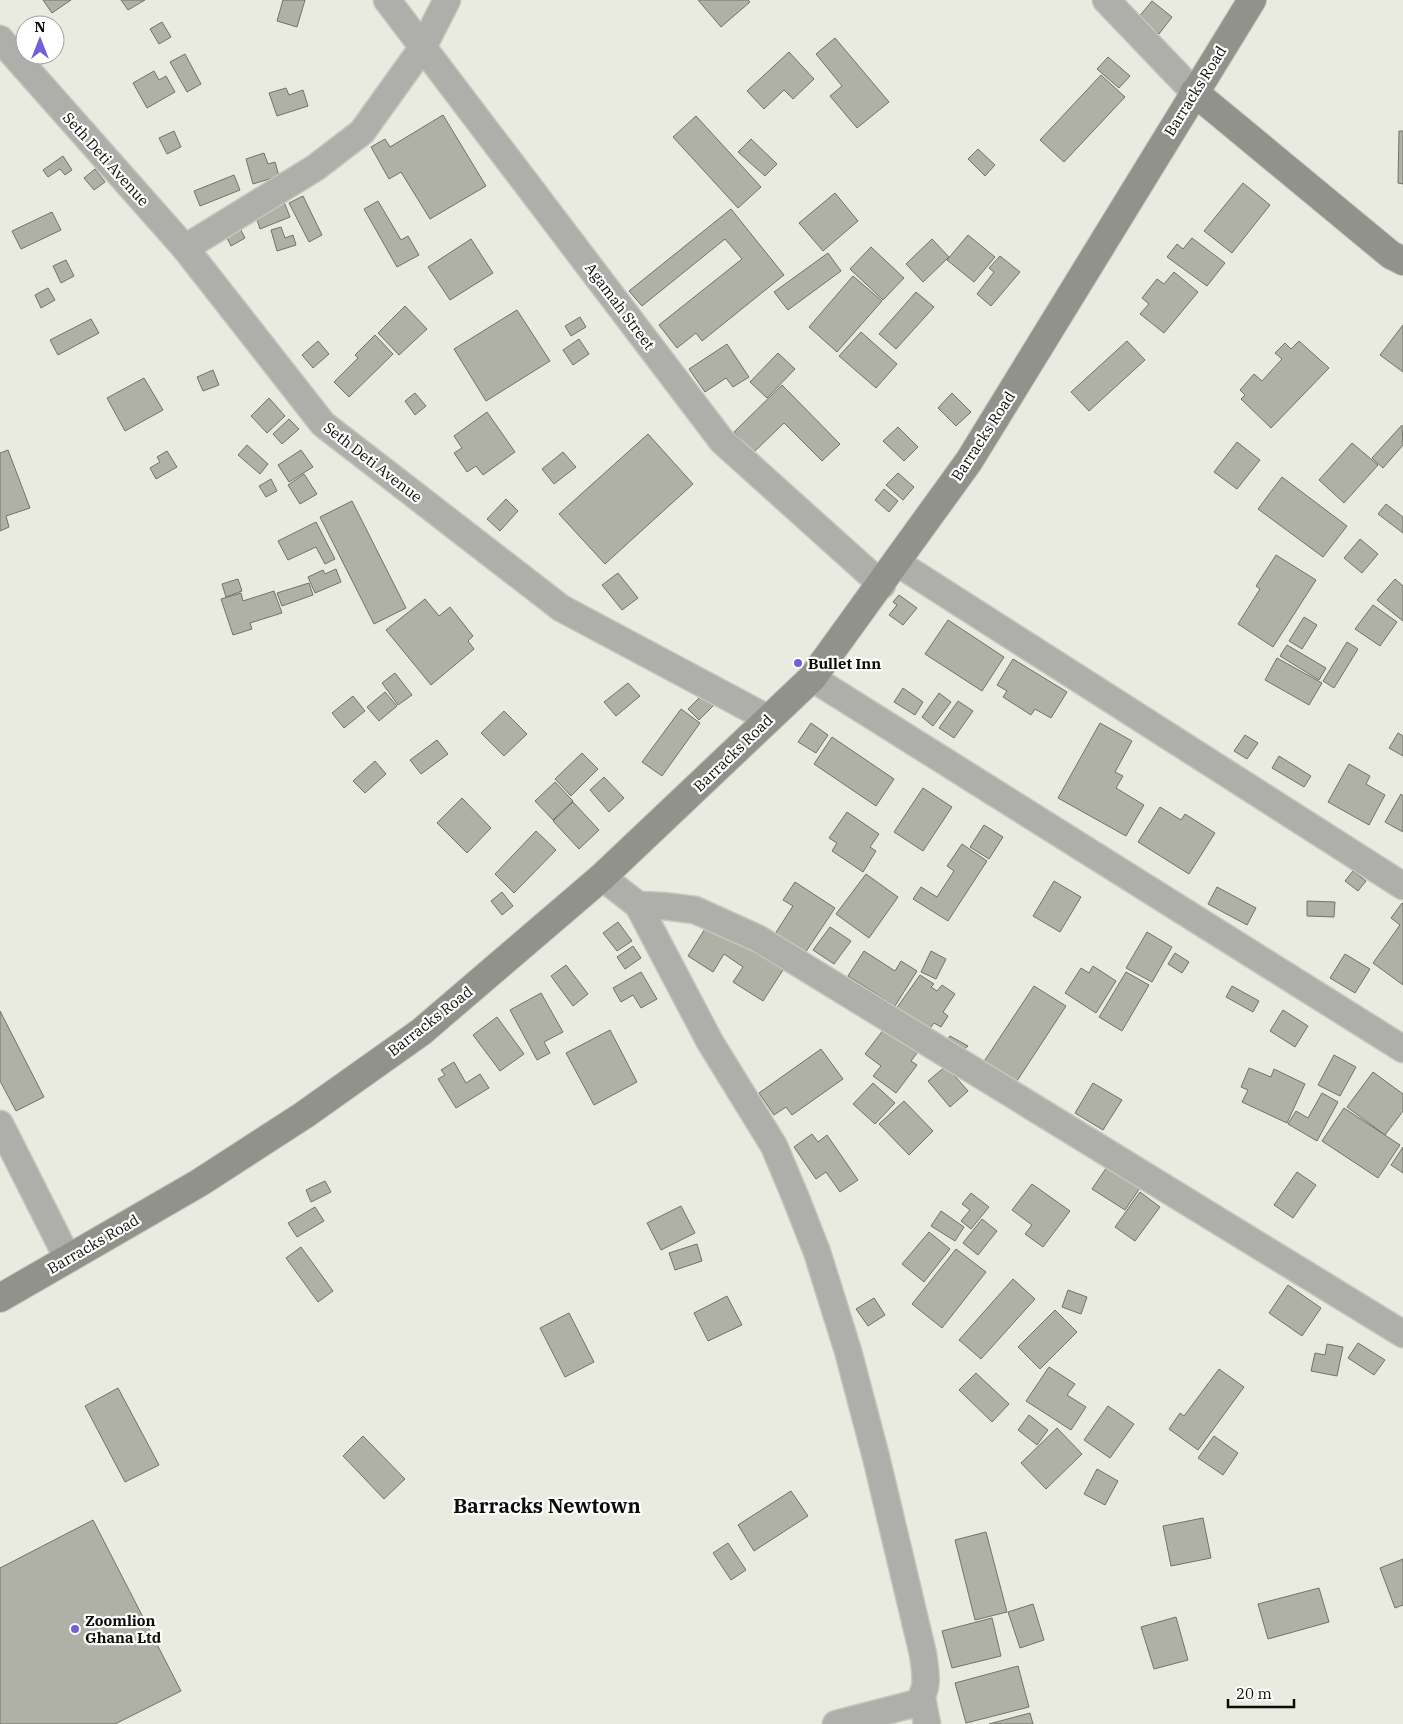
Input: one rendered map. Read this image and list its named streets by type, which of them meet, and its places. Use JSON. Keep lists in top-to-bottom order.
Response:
{
  "streets": {
    "street": ["Barracks Road", "Seth Deti Avenue", "Agamah Street"]
  },
  "crossings": [
    ["Barracks Road", "Seth Deti Avenue"],
    ["Barracks Road", "Agamah Street"]
  ],
  "districts": ["Barracks Newtown"],
  "places": ["Bullet Inn", "Zoomlion Ghana Ltd"],
  "scale_bar": "20 m",
  "north": "top"
}
